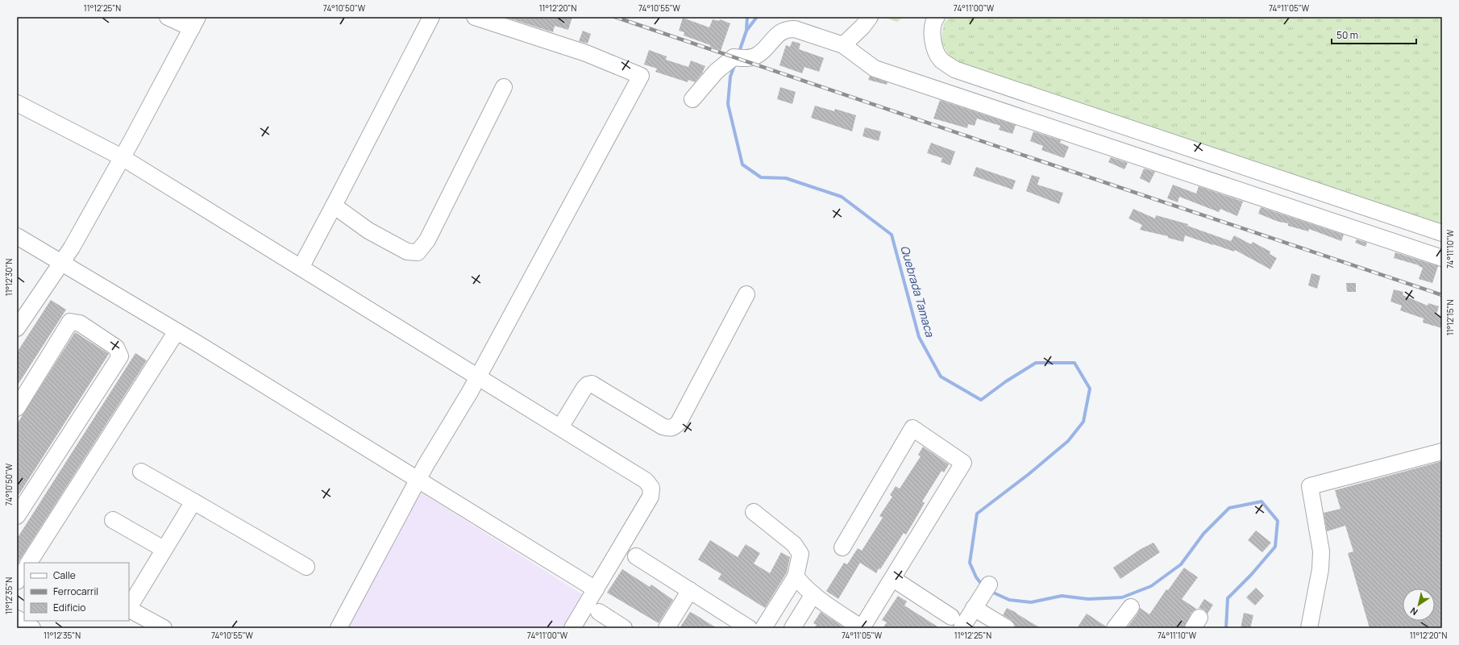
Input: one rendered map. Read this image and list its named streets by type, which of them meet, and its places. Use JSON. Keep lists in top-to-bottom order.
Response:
{
  "water": ["Quebrada Tamaca"],
  "legend": ["Calle", "Ferrocarril", "Edificio"],
  "scale_bar": "50 m",
  "north": "bottom left",
  "coordinates": [
    "11°12'25\"N",
    "74°10'50\"W",
    "11°12'20\"N",
    "74°10'55\"W",
    "74°11'00\"W",
    "74°11'05\"W",
    "74°11'10\"W",
    "11°12'30\"N",
    "11°12'15\"N",
    "11°12'35\"N"
  ]
}
